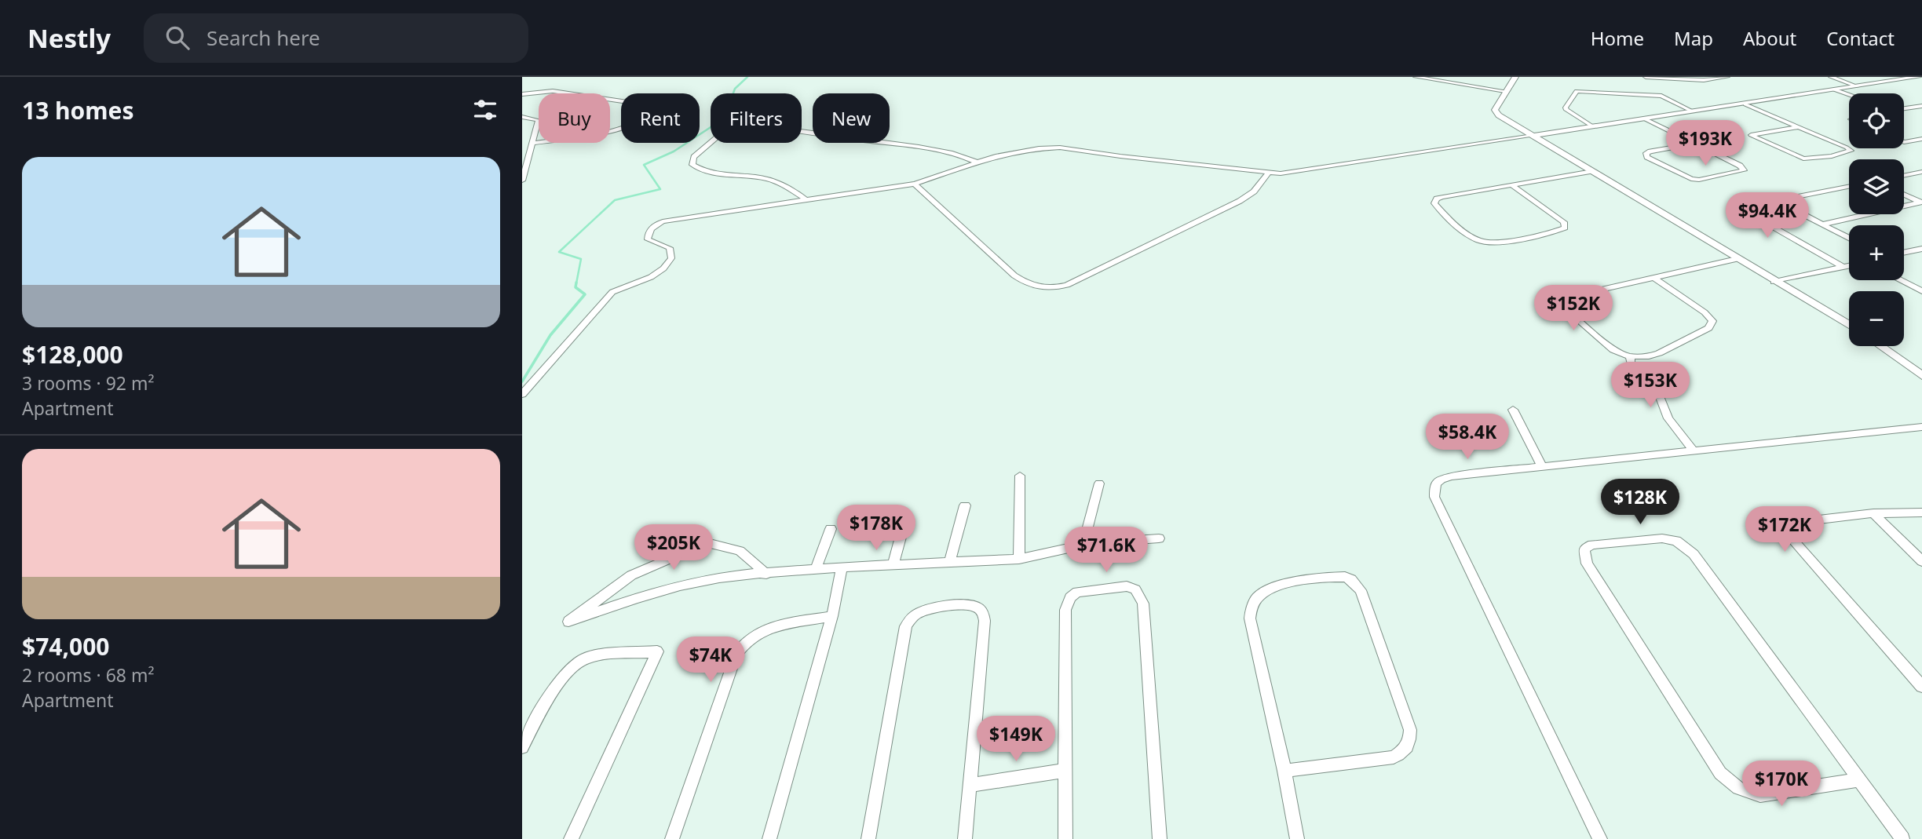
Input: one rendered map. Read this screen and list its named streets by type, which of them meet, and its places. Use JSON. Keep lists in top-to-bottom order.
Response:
{
  "page": {
    "header": "Nestly",
    "search": "Search here",
    "nav": [
      "Home",
      "Map",
      "About",
      "Contact"
    ],
    "heading": "13 homes",
    "map_buttons": ["+", "−"],
    "chip": [
      "Buy",
      "Rent",
      "Filters",
      "New"
    ],
    "price": [
      "$193K",
      "$94.4K",
      "$152K",
      "$153K",
      "$58.4K",
      "$128K",
      "$178K",
      "$172K",
      "$205K",
      "$71.6K",
      "$74K",
      "$149K",
      "$170K"
    ],
    "list": [
      {
        "name": "$128,000",
        "note": "3 rooms · 92 m² · Apartment"
      },
      {
        "name": "$74,000",
        "note": "2 rooms · 68 m² · Apartment"
      }
    ]
  }
}
